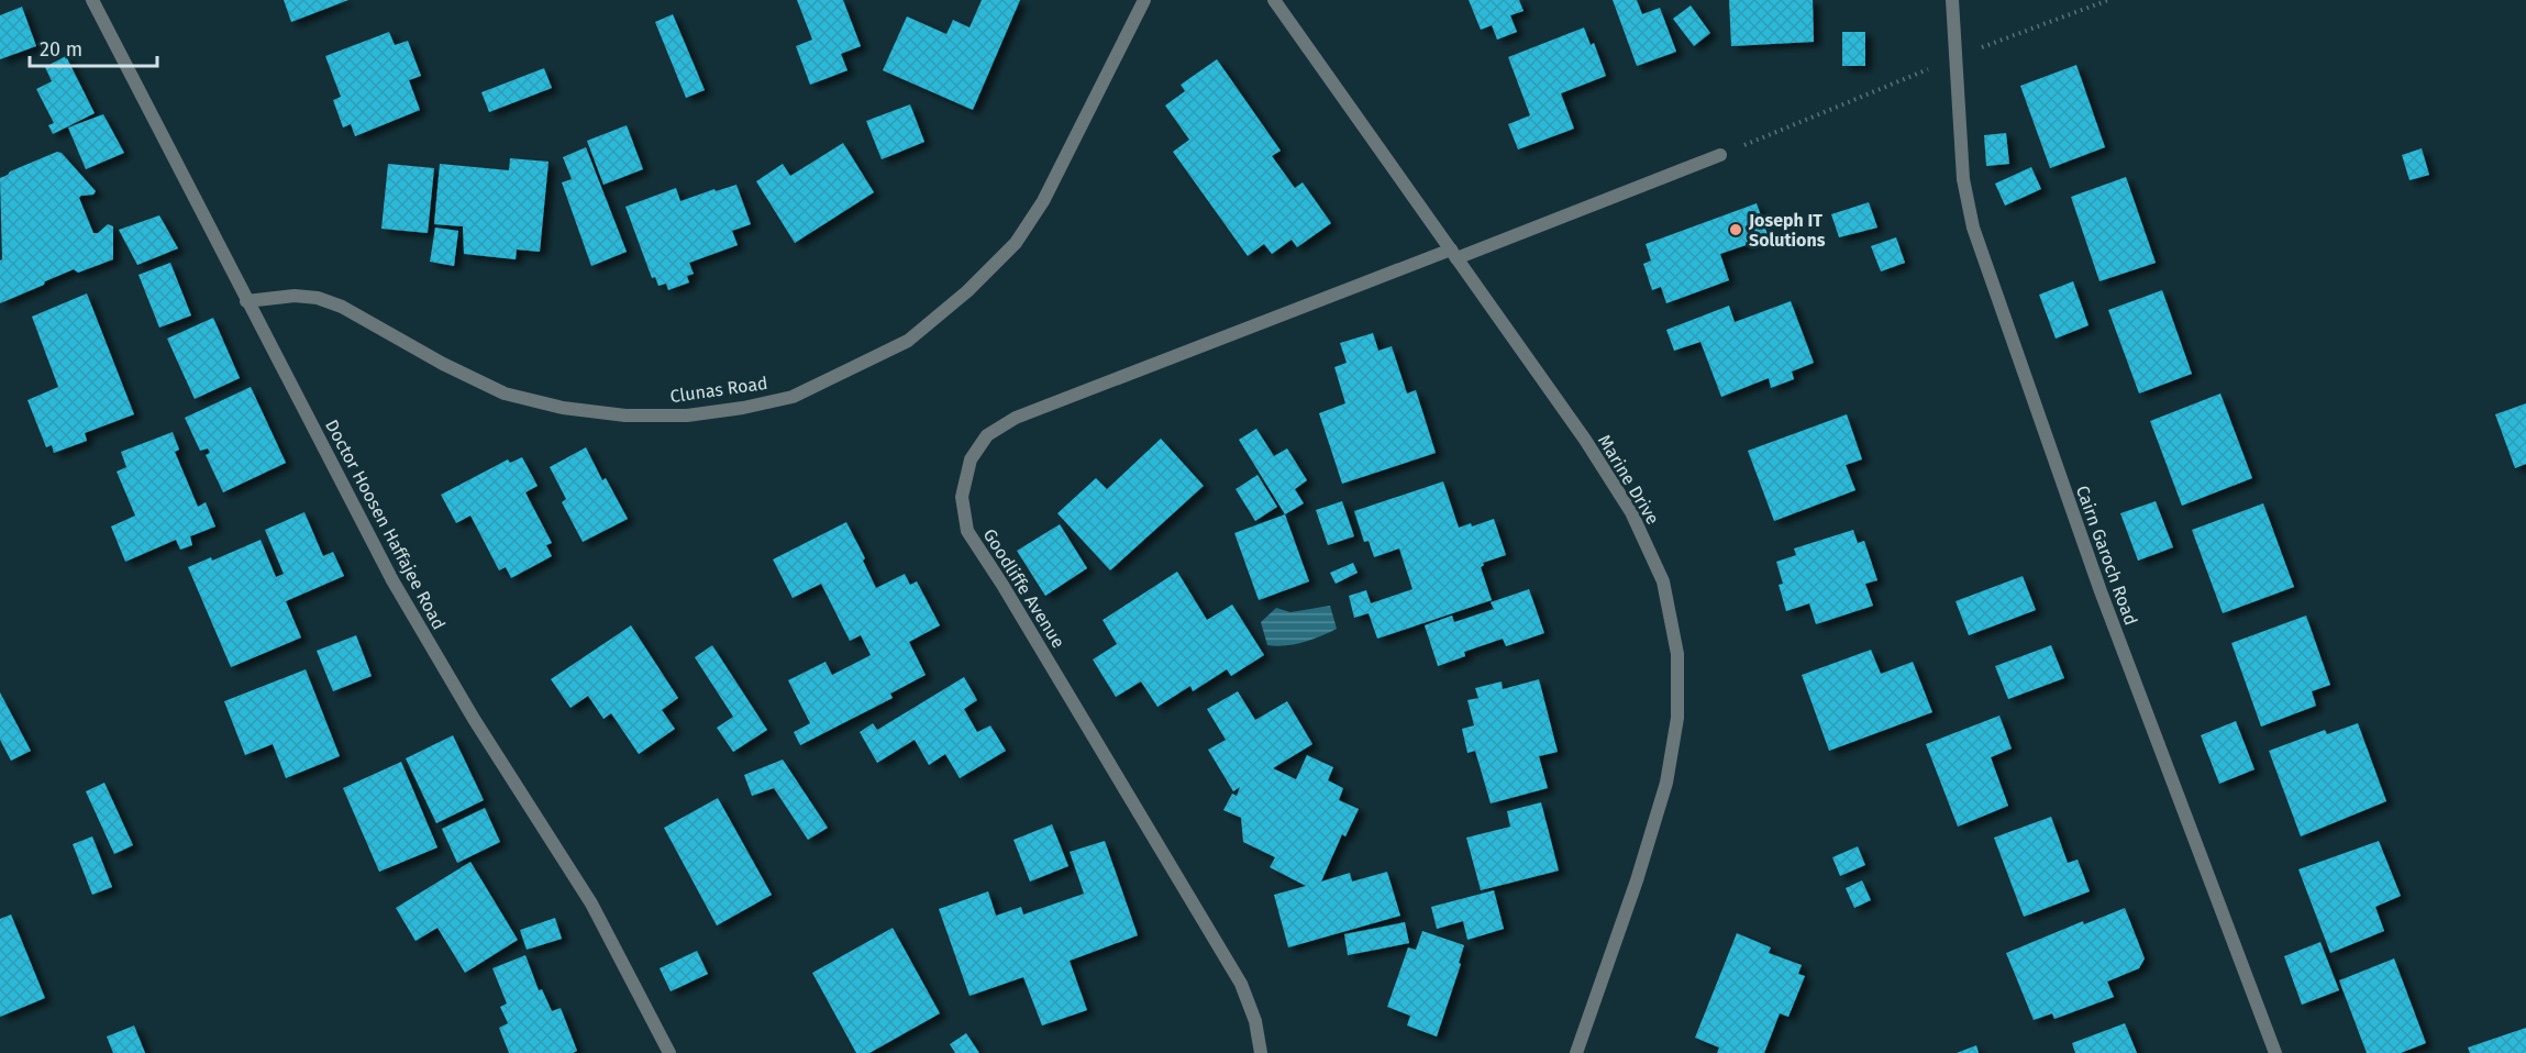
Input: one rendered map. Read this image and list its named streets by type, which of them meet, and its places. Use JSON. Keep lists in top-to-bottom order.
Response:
{
  "streets": {
    "street": [
      "Clunas Road",
      "Marine Drive",
      "Doctor Hoosen Haffajee Road",
      "Cairn Garoch Road",
      "Goodliffe Avenue"
    ]
  },
  "crossings": [
    ["Clunas Road", "Doctor Hoosen Haffajee Road"],
    ["Marine Drive", "Goodliffe Avenue"]
  ],
  "places": ["Joseph IT Solutions"],
  "scale_bar": "20 m"
}
